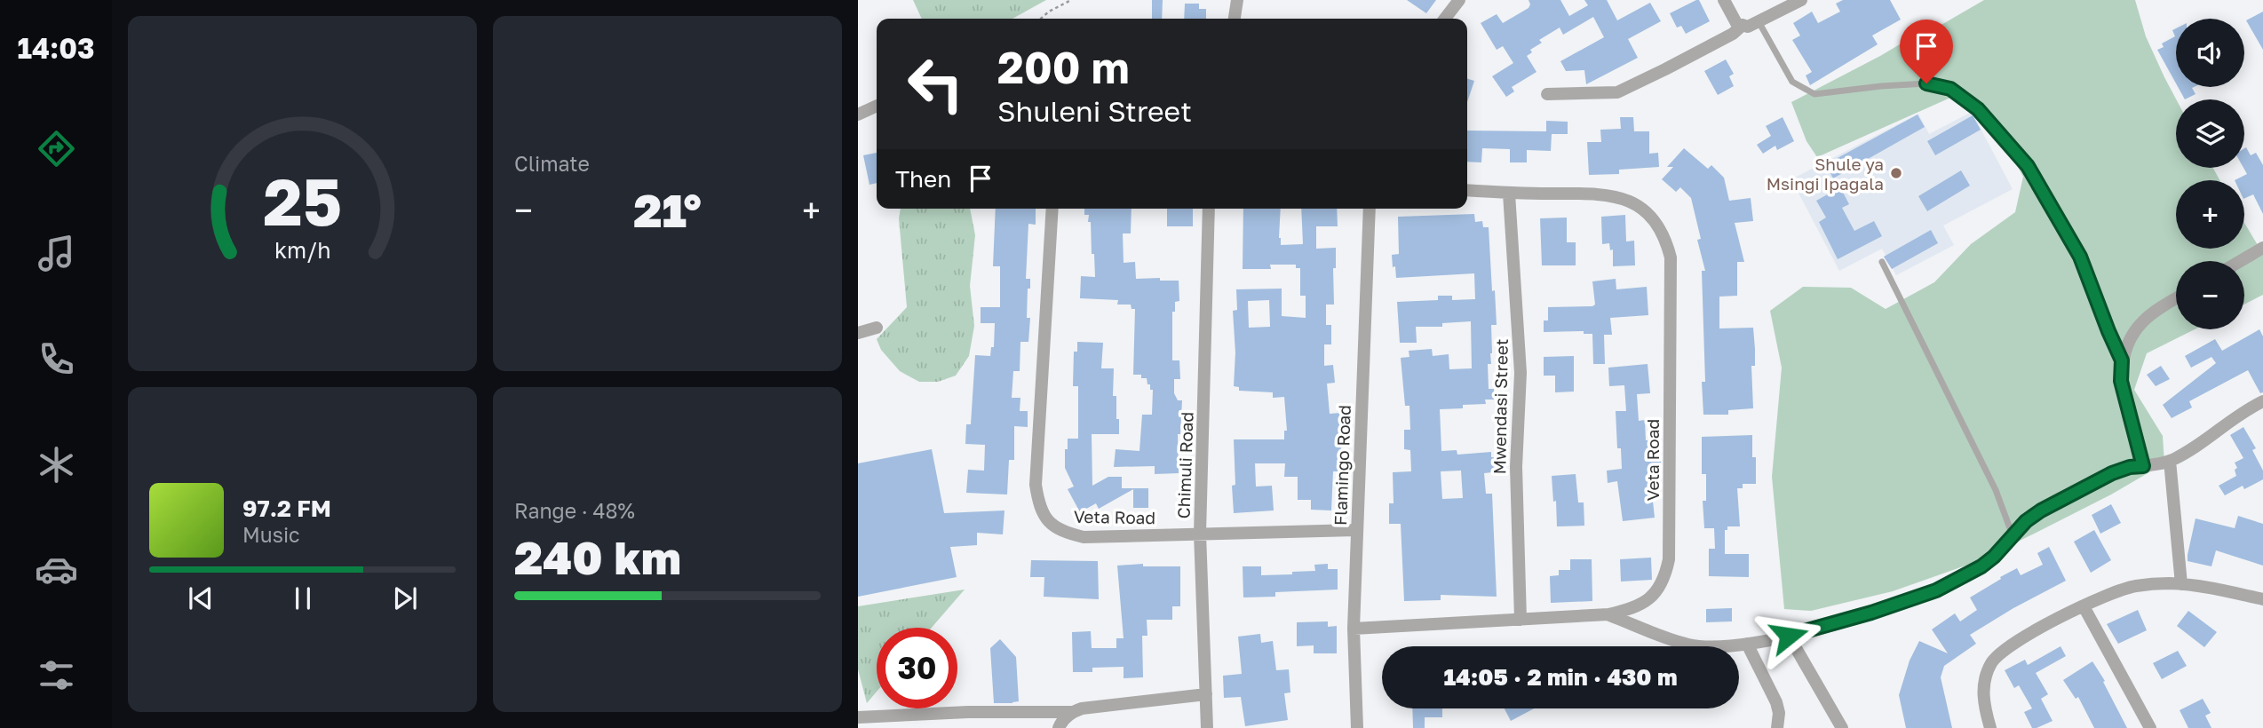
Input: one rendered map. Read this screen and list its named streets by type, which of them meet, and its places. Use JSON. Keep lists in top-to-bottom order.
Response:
{
  "streets": {
    "street": [
      "Mwendasi Street",
      "Veta Road",
      "Chimuli Road",
      "Flamingo Road"
    ]
  },
  "crossings": [
    ["Mwendasi Street", "Veta Road"],
    ["Veta Road", "Chimuli Road"],
    ["Veta Road", "Flamingo Road"]
  ],
  "places": ["Shule ya Msingi Ipagala"],
  "page": {
    "tabs": "14:03",
    "tile": [
      "Climate",
      ["Range · 48%", "240 km"]
    ],
    "map_buttons": ["+", "−"],
    "turn": ["200 m", "Shuleni Street"],
    "then": "Then",
    "heat": ["−", "21°", "+"],
    "song": ["97.2 FM", "Music"],
    "limit": "30",
    "trip": "14:05 · 2 min · 430 m",
    "gauge": ["25", "km/h"]
  }
}
